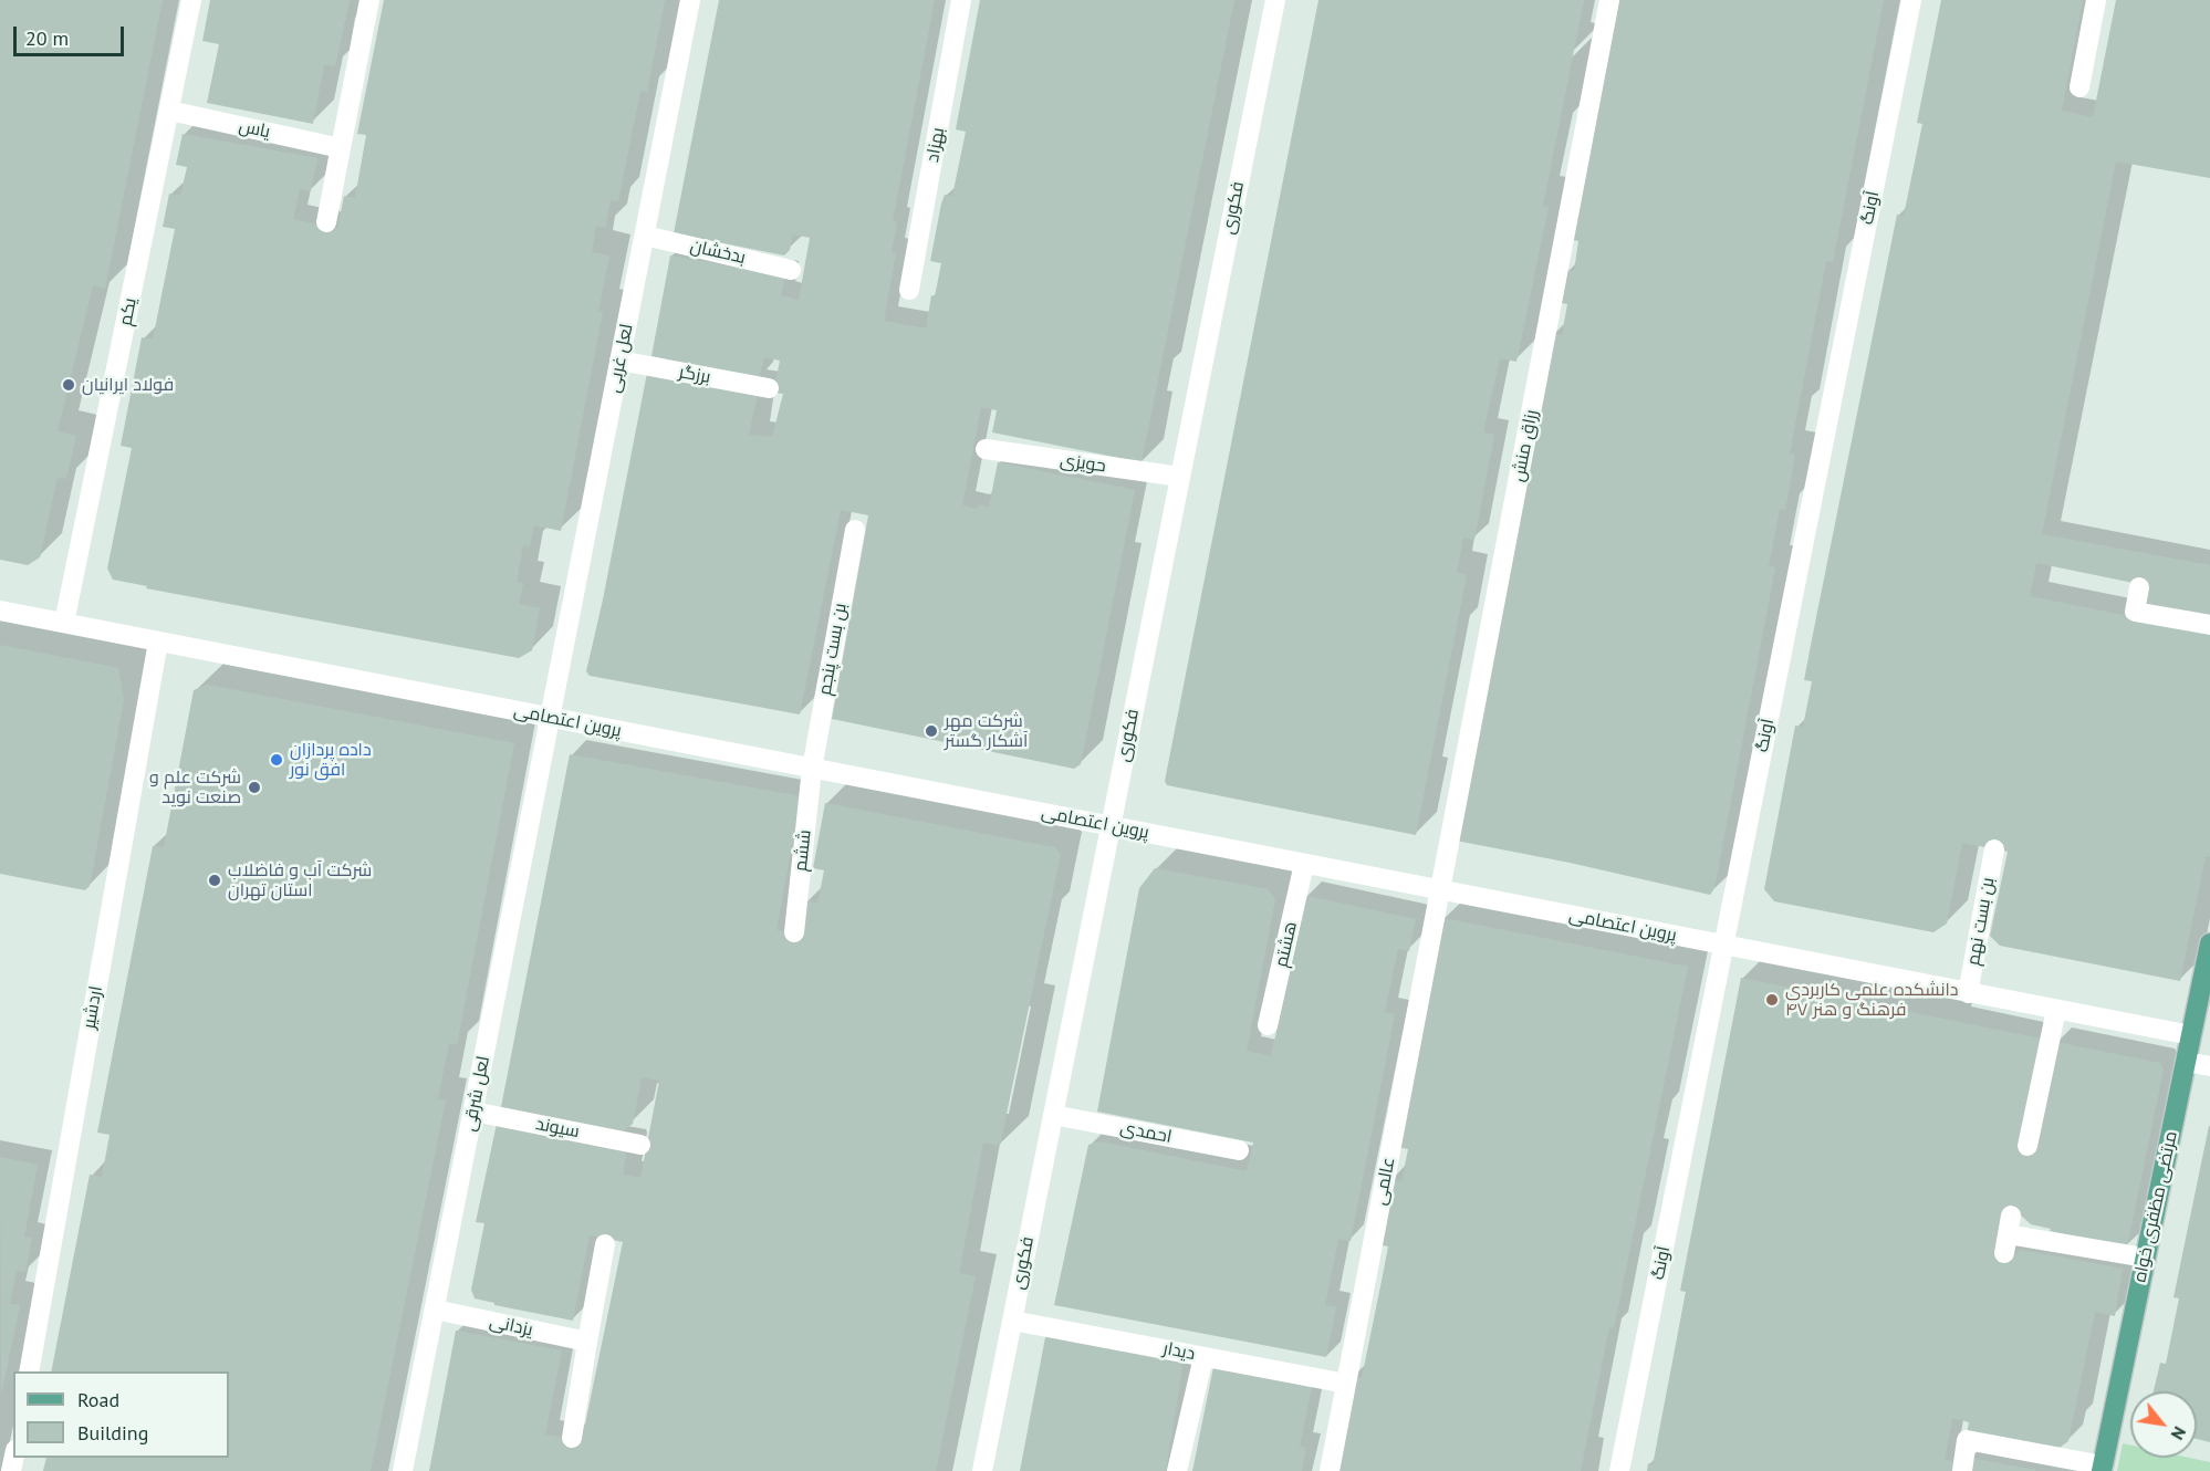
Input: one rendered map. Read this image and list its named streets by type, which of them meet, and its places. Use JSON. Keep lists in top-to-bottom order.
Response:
{
  "streets": {
    "main road": ["مرتضی مظفری خواه"],
    "street": [
      "یاس",
      "بهزاد",
      "فکوری",
      "آونگ",
      "بدخشان",
      "یکم",
      "لعل غربی",
      "برزگر",
      "رزاق منش",
      "حویزی",
      "بن بست پنجم",
      "پروین اعتصامی",
      "ششم",
      "بن بست نهم",
      "هشتم",
      "اردشیر",
      "لعل شرقی",
      "سیوند",
      "احمدی",
      "عالمی",
      "یزدانی",
      "دیدار"
    ]
  },
  "crossings": [
    ["یاس", "یکم"],
    ["فکوری", "حویزی"],
    ["فکوری", "پروین اعتصامی"],
    ["فکوری", "احمدی"],
    ["فکوری", "دیدار"],
    ["آونگ", "پروین اعتصامی"],
    ["بدخشان", "لعل غربی"],
    ["یکم", "پروین اعتصامی"],
    ["لعل غربی", "برزگر"],
    ["لعل غربی", "پروین اعتصامی"],
    ["لعل غربی", "لعل شرقی"],
    ["رزاق منش", "پروین اعتصامی"],
    ["رزاق منش", "عالمی"],
    ["بن بست پنجم", "پروین اعتصامی"],
    ["بن بست پنجم", "ششم"],
    ["پروین اعتصامی", "ششم"],
    ["پروین اعتصامی", "بن بست نهم"],
    ["پروین اعتصامی", "هشتم"],
    ["پروین اعتصامی", "اردشیر"],
    ["پروین اعتصامی", "لعل شرقی"],
    ["پروین اعتصامی", "عالمی"],
    ["پروین اعتصامی", "مرتضی مظفری خواه"],
    ["لعل شرقی", "سیوند"],
    ["لعل شرقی", "یزدانی"],
    ["عالمی", "دیدار"]
  ],
  "places": [
    "فولاد ایرانیان",
    "شرکت مهر آشکار گستر",
    "داده پردازان افق نور",
    "شرکت علم و صنعت نوید",
    "شرکت آب و فاضلاب استان تهران",
    "دانشکده علمی کاربردی فرهنگ و هنر ۴۷"
  ],
  "legend": ["Road", "Building"],
  "scale_bar": "20 m",
  "north": "bottom right"
}
